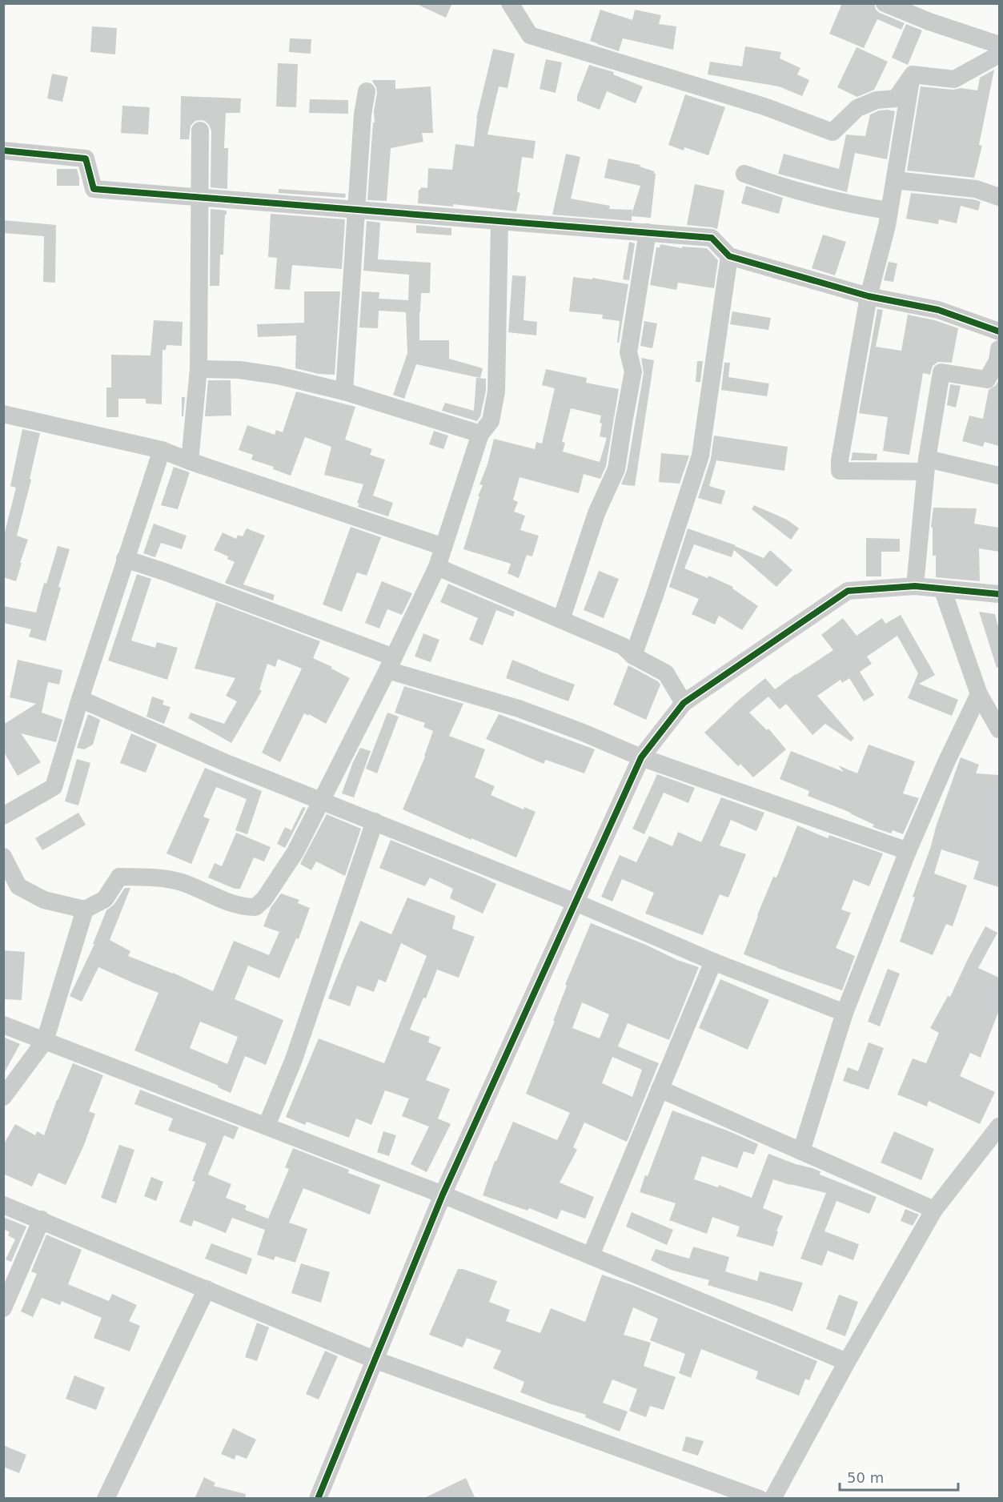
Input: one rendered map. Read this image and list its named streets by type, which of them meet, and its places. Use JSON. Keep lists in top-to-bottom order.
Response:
{
  "scale_bar": "50 m"
}
